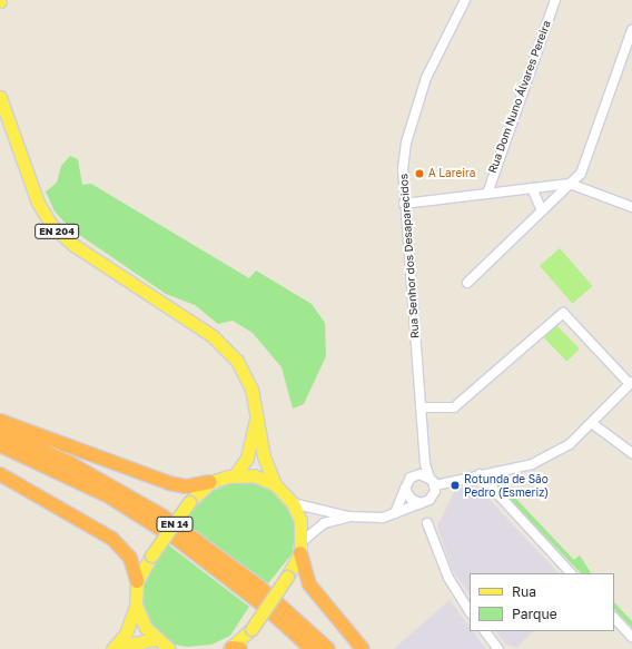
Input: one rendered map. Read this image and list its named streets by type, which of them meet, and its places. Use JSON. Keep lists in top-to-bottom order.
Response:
{
  "streets": {
    "highway": ["EN 14"],
    "main road": ["EN 204"],
    "street": ["Rua Dom Nuno Álvares Pereira", "Rua Senhor dos Desaparecidos"]
  },
  "places": ["A Lareira", "Rotunda de São Pedro (Esmeriz)"],
  "legend": ["Rua", "Parque"]
}
